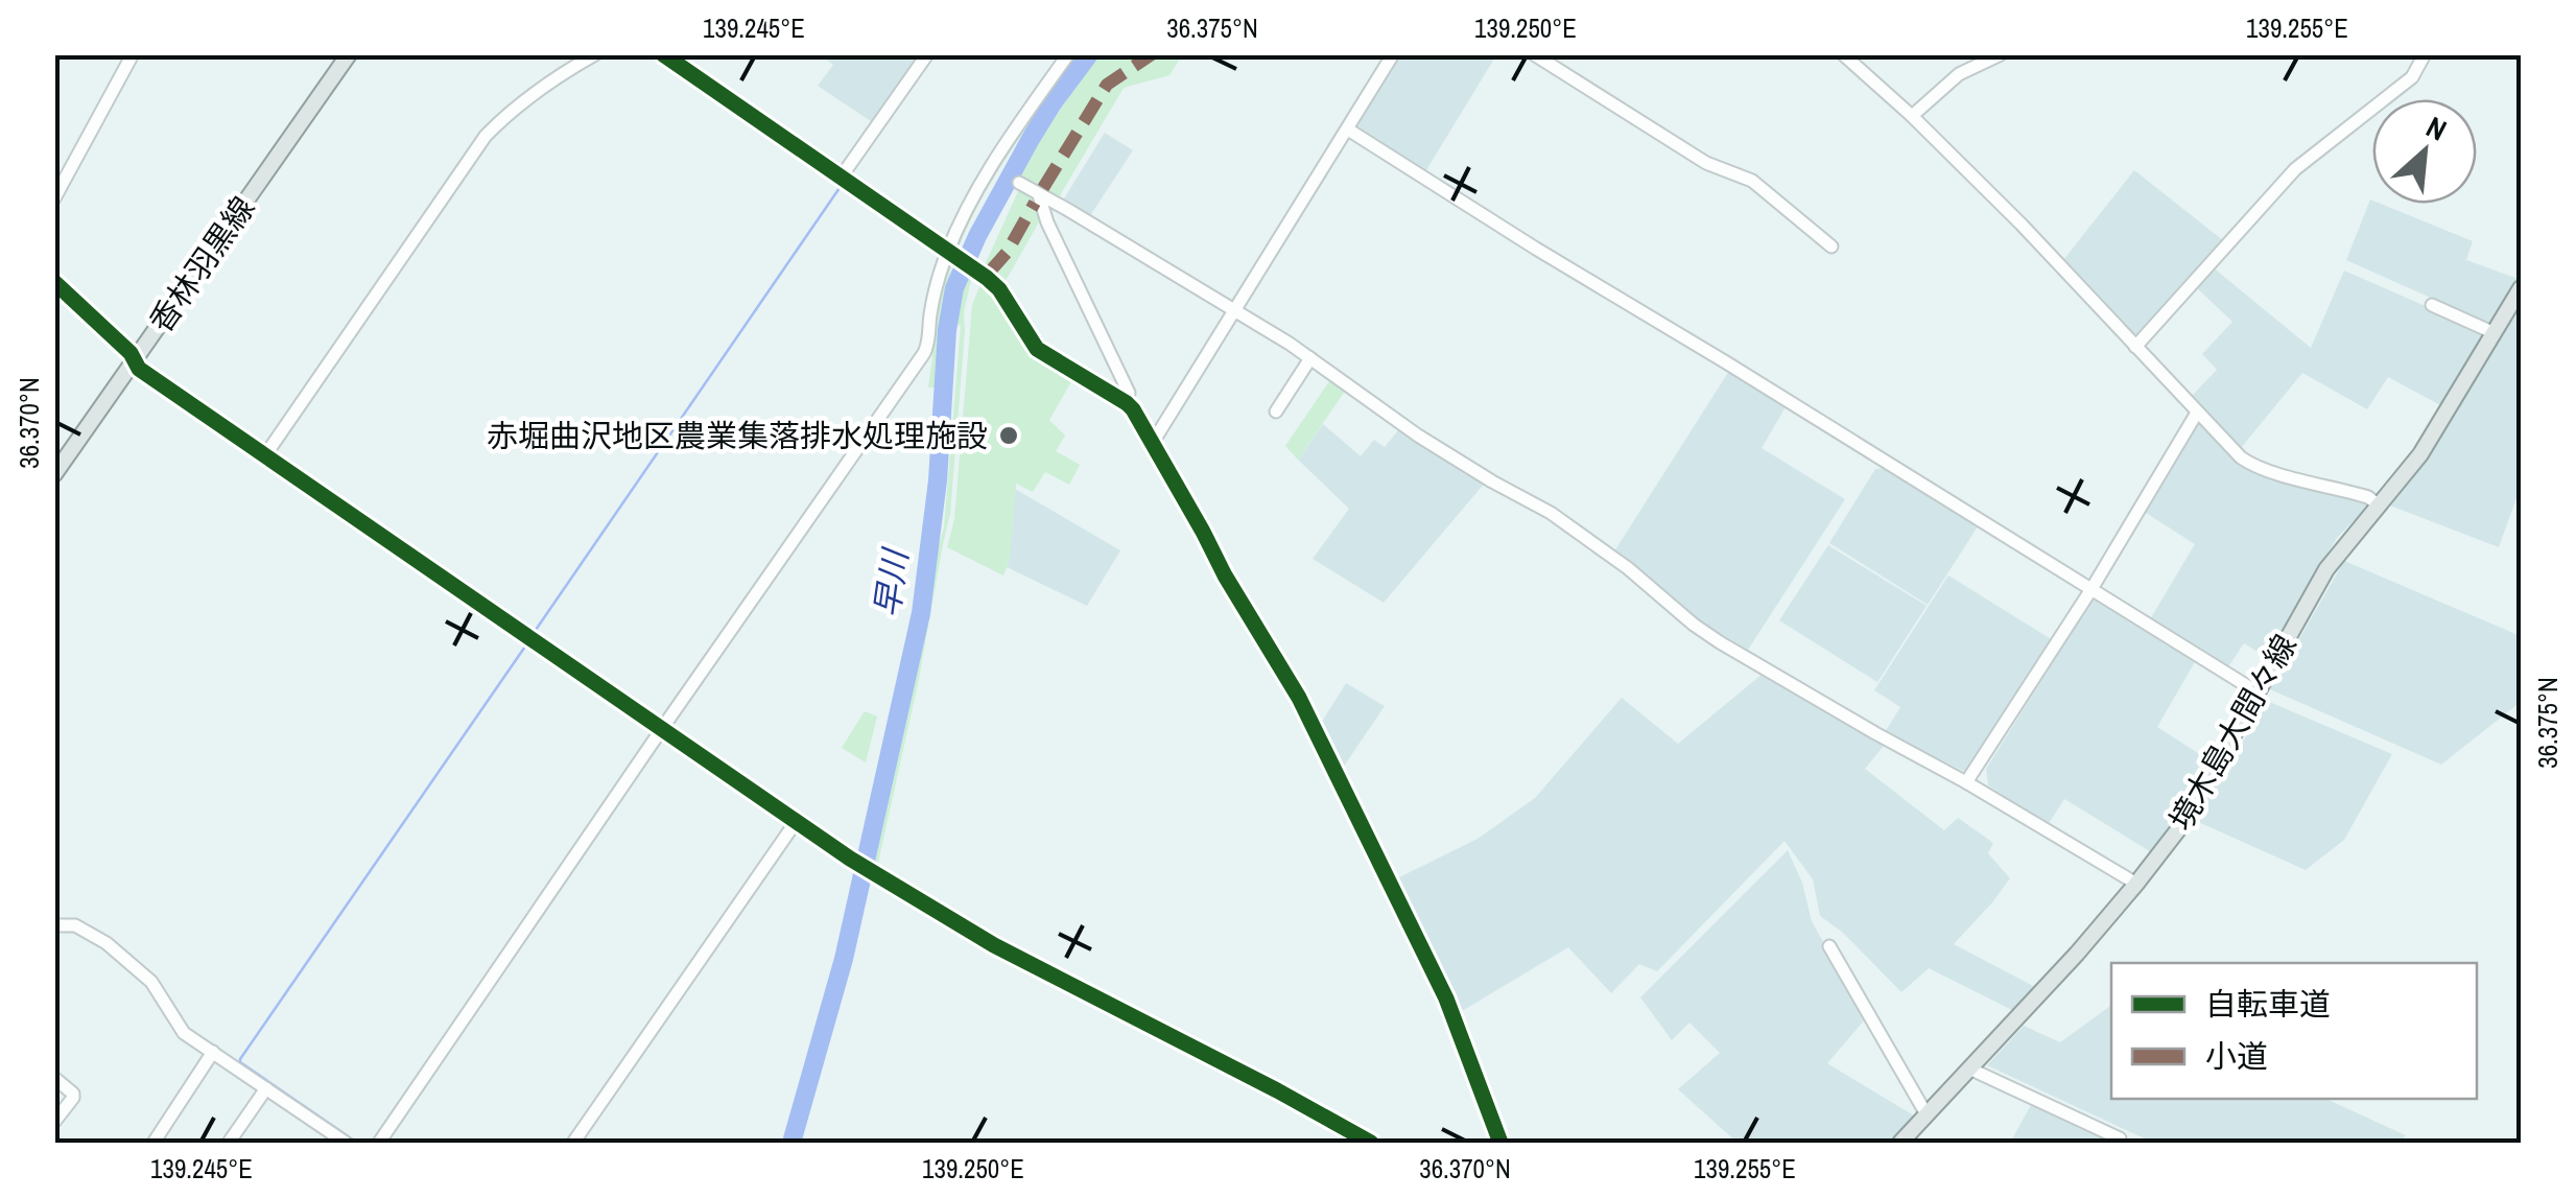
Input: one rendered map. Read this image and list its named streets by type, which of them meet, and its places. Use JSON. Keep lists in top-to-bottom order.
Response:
{
  "streets": {
    "main road": ["香林羽黒線", "境木島大間々線"]
  },
  "water": ["早川"],
  "places": ["赤堀曲沢地区農業集落排水処理施設"],
  "legend": ["自転車道", "小道"],
  "north": "top right",
  "coordinates": [
    "139.245°E",
    "36.375°N",
    "139.250°E",
    "139.255°E",
    "36.370°N"
  ]
}
